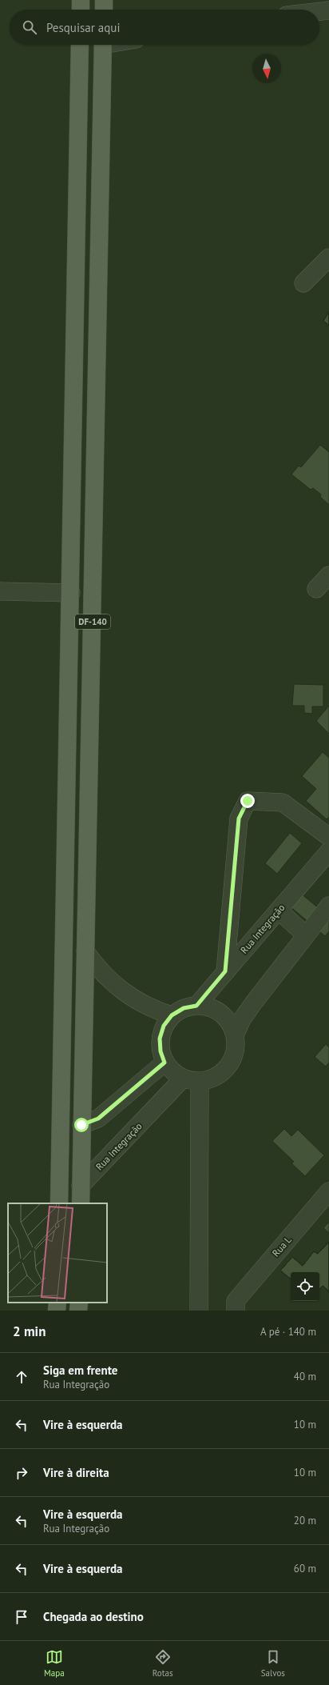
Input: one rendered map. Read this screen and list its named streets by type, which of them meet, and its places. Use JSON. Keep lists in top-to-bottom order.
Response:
{
  "streets": {
    "main road": ["DF-140"],
    "street": ["Rua Integração", "Rua L"]
  },
  "crossings": [
    ["DF-140", "Rua Integração"]
  ],
  "north": "bottom",
  "page": {
    "search": "Pesquisar aqui",
    "heading": ["2 min", "A pé · 140 m"],
    "list": [
      ["Siga em frente", "Rua Integração", "40 m"],
      ["Vire à esquerda", "10 m"],
      ["Vire à direita", "10 m"],
      ["Vire à esquerda", "Rua Integração", "20 m"],
      ["Vire à esquerda", "60 m"],
      "Chegada ao destino"
    ],
    "nav": ["Mapa", "Rotas", "Salvos"]
  }
}
